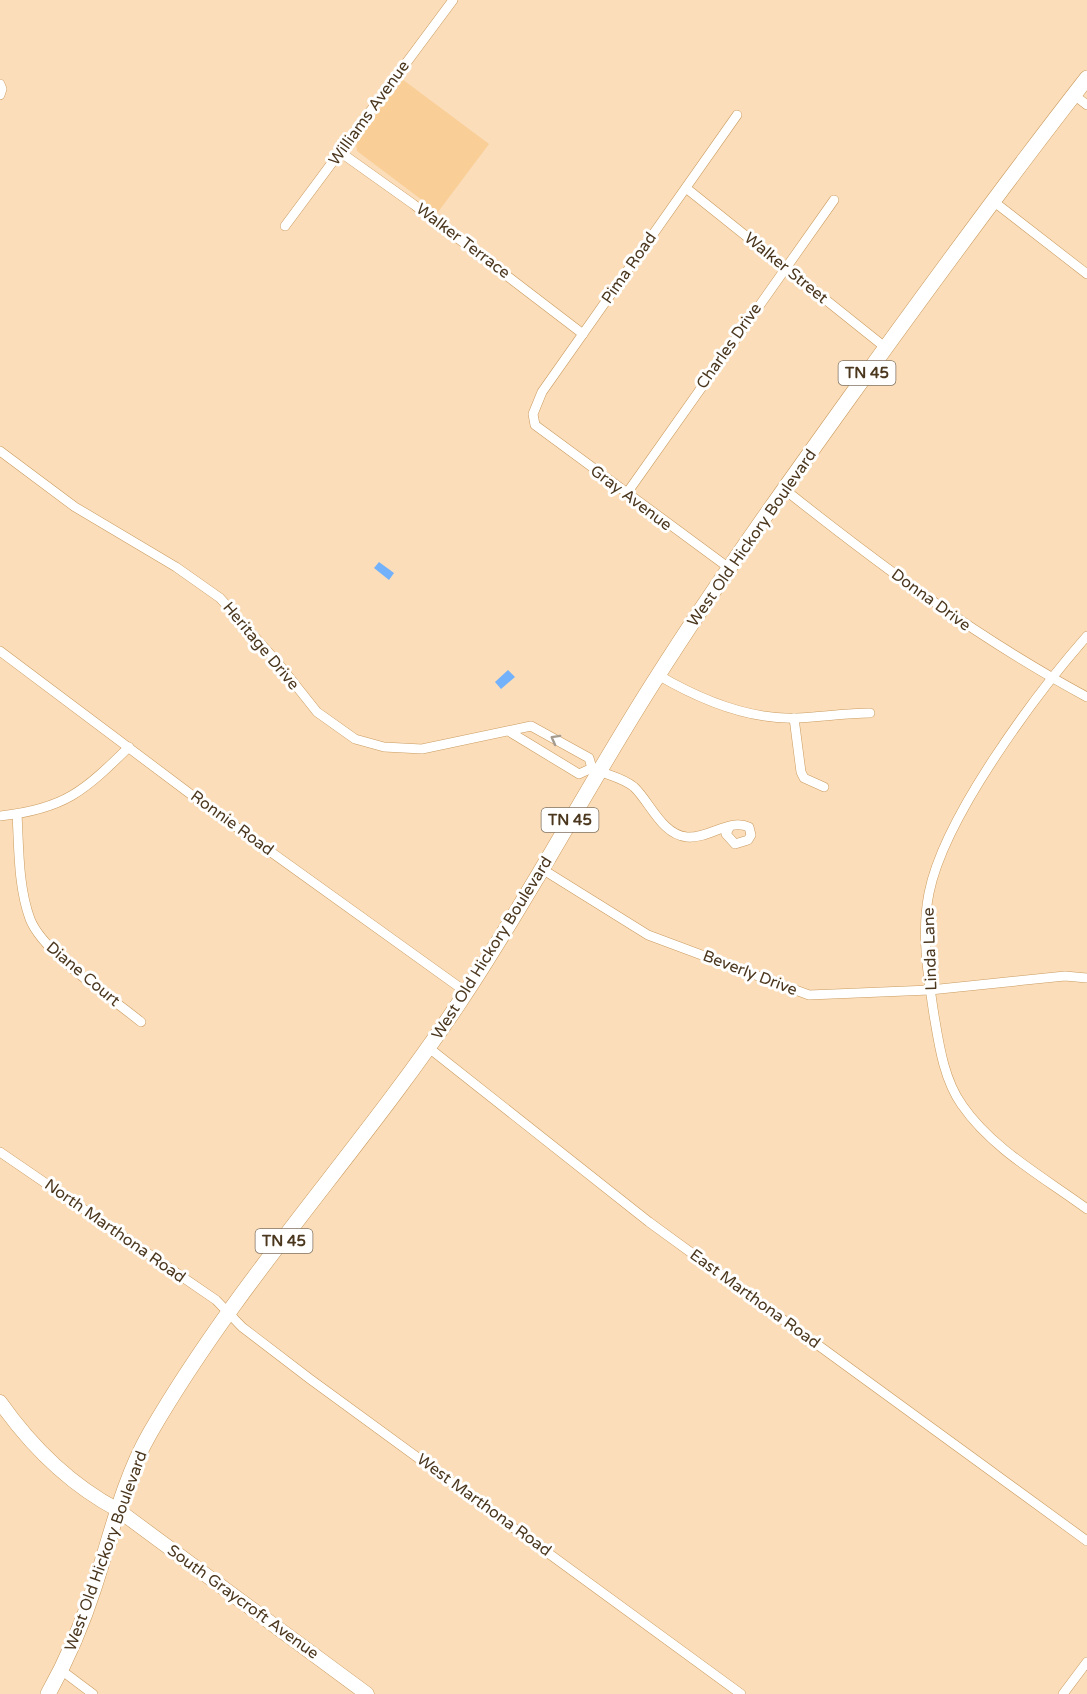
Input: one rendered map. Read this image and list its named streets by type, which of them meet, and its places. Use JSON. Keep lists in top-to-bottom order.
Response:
{
  "streets": {
    "main road": ["TN 45", "West Old Hickory Boulevard", "South Graycroft Avenue"],
    "street": [
      "Williams Avenue",
      "Walker Terrace",
      "Pima Road",
      "Walker Street",
      "Charles Drive",
      "Gray Avenue",
      "Donna Drive",
      "Heritage Drive",
      "Ronnie Road",
      "Linda Lane",
      "Beverly Drive",
      "Diane Court",
      "North Marthona Road",
      "East Marthona Road",
      "West Marthona Road"
    ]
  },
  "crossings": [
    ["Williams Avenue", "Walker Terrace"],
    ["Walker Terrace", "Pima Road"],
    ["Pima Road", "Walker Street"],
    ["Pima Road", "Gray Avenue"],
    ["Walker Street", "Charles Drive"],
    ["Walker Street", "West Old Hickory Boulevard"],
    ["Charles Drive", "Gray Avenue"],
    ["Gray Avenue", "West Old Hickory Boulevard"],
    ["West Old Hickory Boulevard", "Donna Drive"],
    ["West Old Hickory Boulevard", "Heritage Drive"],
    ["West Old Hickory Boulevard", "Ronnie Road"],
    ["West Old Hickory Boulevard", "Beverly Drive"],
    ["West Old Hickory Boulevard", "North Marthona Road"],
    ["West Old Hickory Boulevard", "East Marthona Road"],
    ["West Old Hickory Boulevard", "West Marthona Road"],
    ["West Old Hickory Boulevard", "South Graycroft Avenue"],
    ["Donna Drive", "Linda Lane"],
    ["Linda Lane", "Beverly Drive"],
    ["North Marthona Road", "West Marthona Road"]
  ]
}
